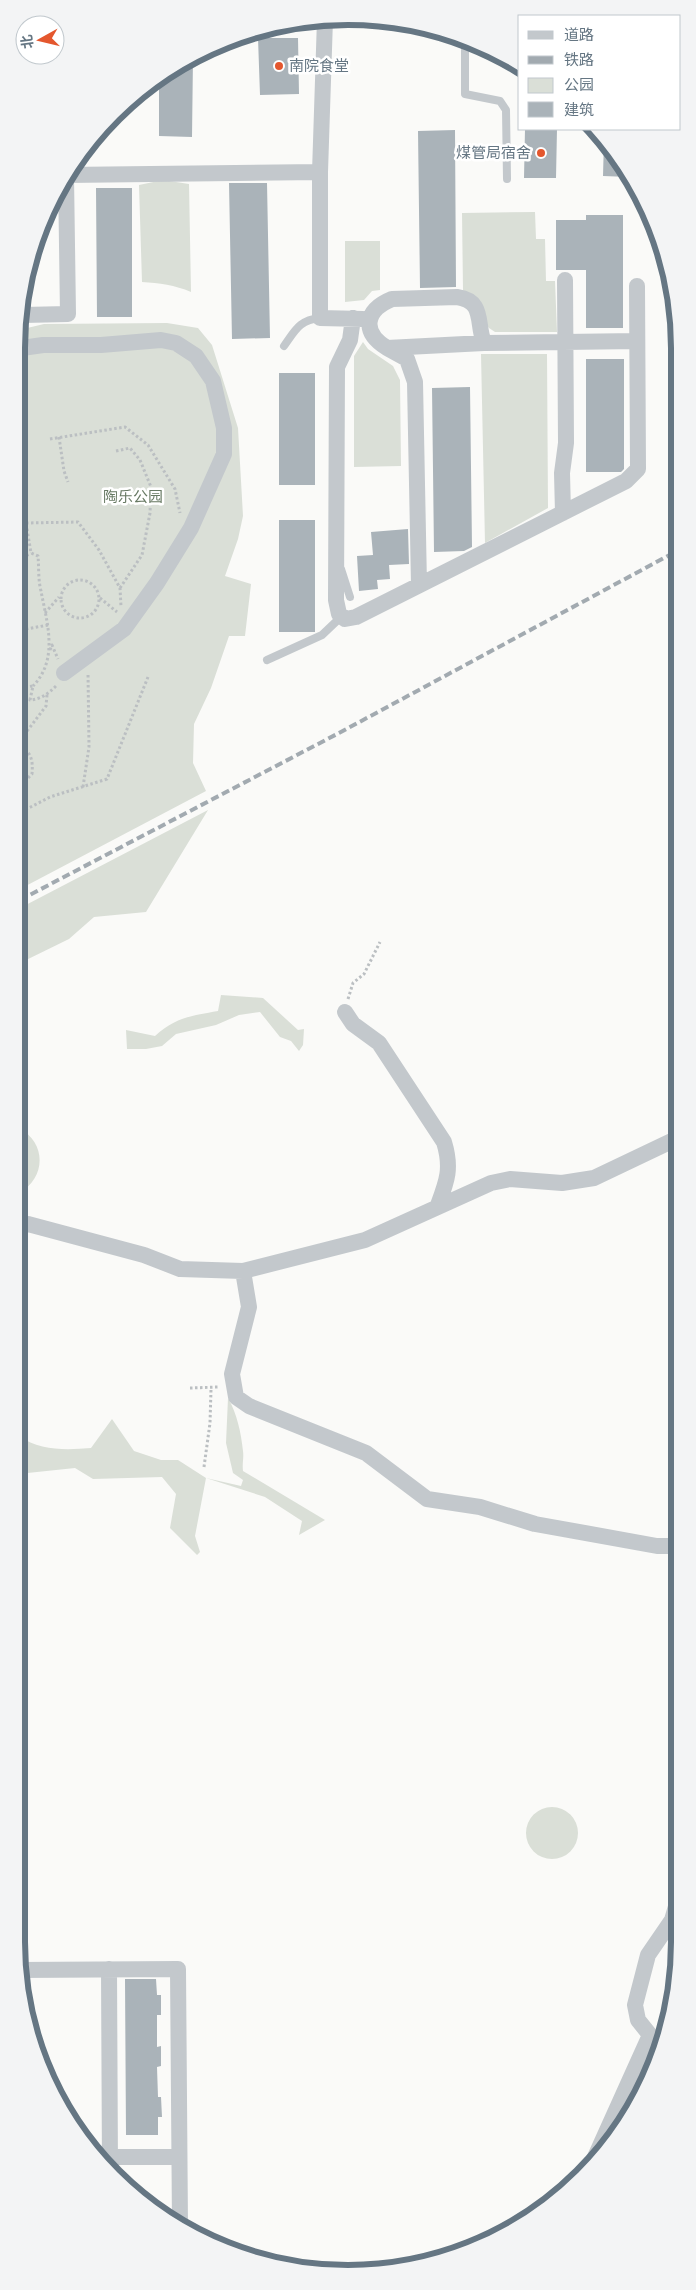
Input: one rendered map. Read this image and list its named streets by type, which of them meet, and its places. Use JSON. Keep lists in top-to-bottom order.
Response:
{
  "parks": ["陶乐公园"],
  "places": ["南院食堂", "煤管局宿舍"],
  "legend": [
    "道路",
    "铁路",
    "公园",
    "建筑"
  ],
  "north": "left"
}
